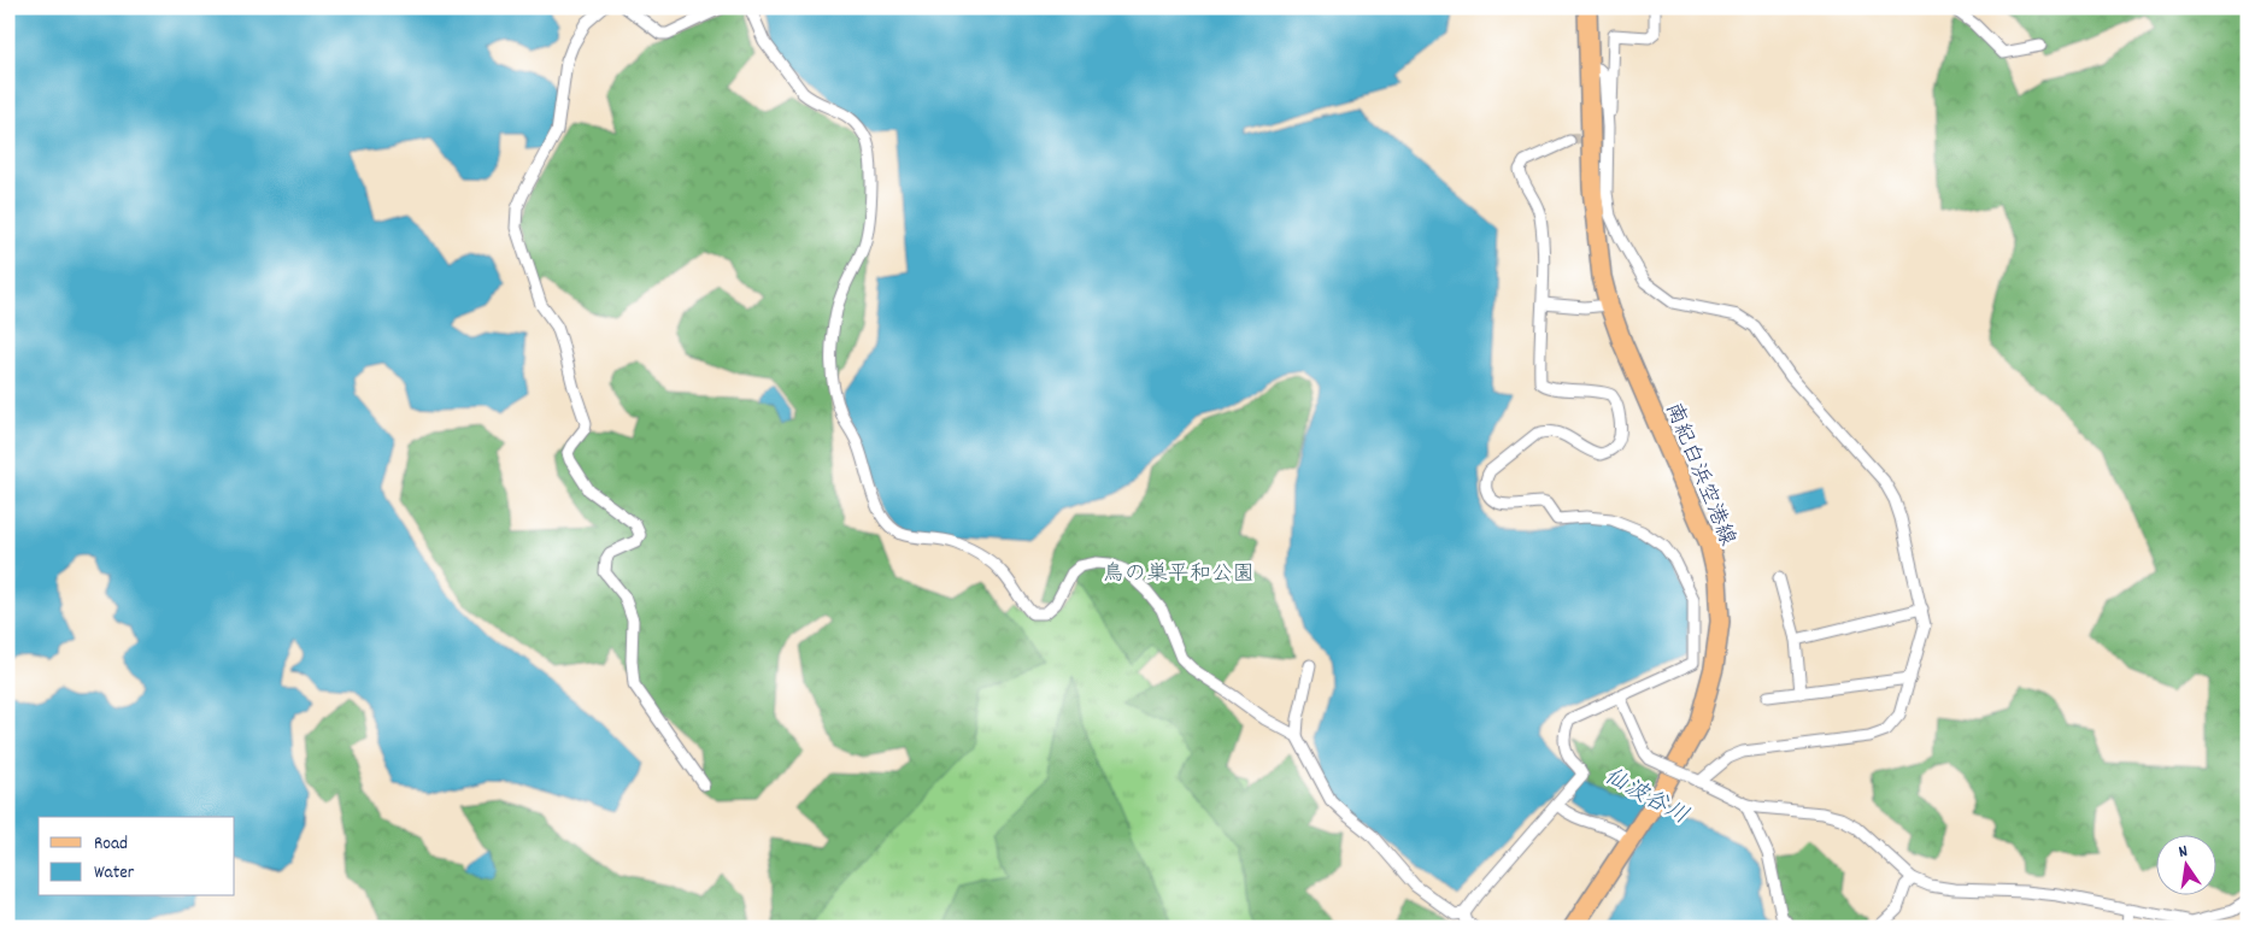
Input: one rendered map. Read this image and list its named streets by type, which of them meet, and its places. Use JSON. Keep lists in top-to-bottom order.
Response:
{
  "streets": {
    "main road": ["南紀白浜空港線"]
  },
  "water": ["仙波谷川"],
  "parks": ["鳥の巣平和公園"],
  "legend": ["Road", "Water"],
  "north": "top"
}
